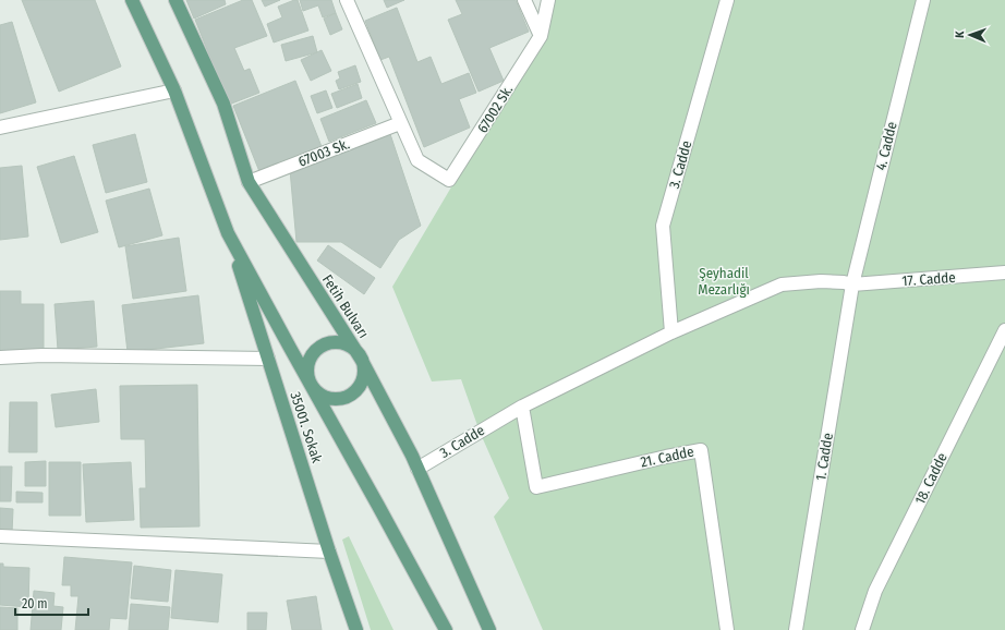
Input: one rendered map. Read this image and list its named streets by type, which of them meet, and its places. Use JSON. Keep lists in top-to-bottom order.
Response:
{
  "streets": {
    "main road": ["Fetih Bulvarı", "35001. Sokak"],
    "street": [
      "67002 Sk.",
      "4. Cadde",
      "67003 Sk.",
      "3. Cadde",
      "17. Cadde",
      "21. Cadde",
      "1. Cadde",
      "18. Cadde"
    ]
  },
  "crossings": [
    ["67002 Sk.", "67003 Sk."],
    ["4. Cadde", "3. Cadde"],
    ["4. Cadde", "17. Cadde"],
    ["4. Cadde", "1. Cadde"],
    ["67003 Sk.", "Fetih Bulvarı"],
    ["3. Cadde", "17. Cadde"],
    ["3. Cadde", "Fetih Bulvarı"],
    ["3. Cadde", "21. Cadde"],
    ["3. Cadde", "1. Cadde"],
    ["17. Cadde", "1. Cadde"]
  ],
  "parks": ["Şeyhadil Mezarlığı"],
  "scale_bar": "20 m",
  "north": "left"
}
